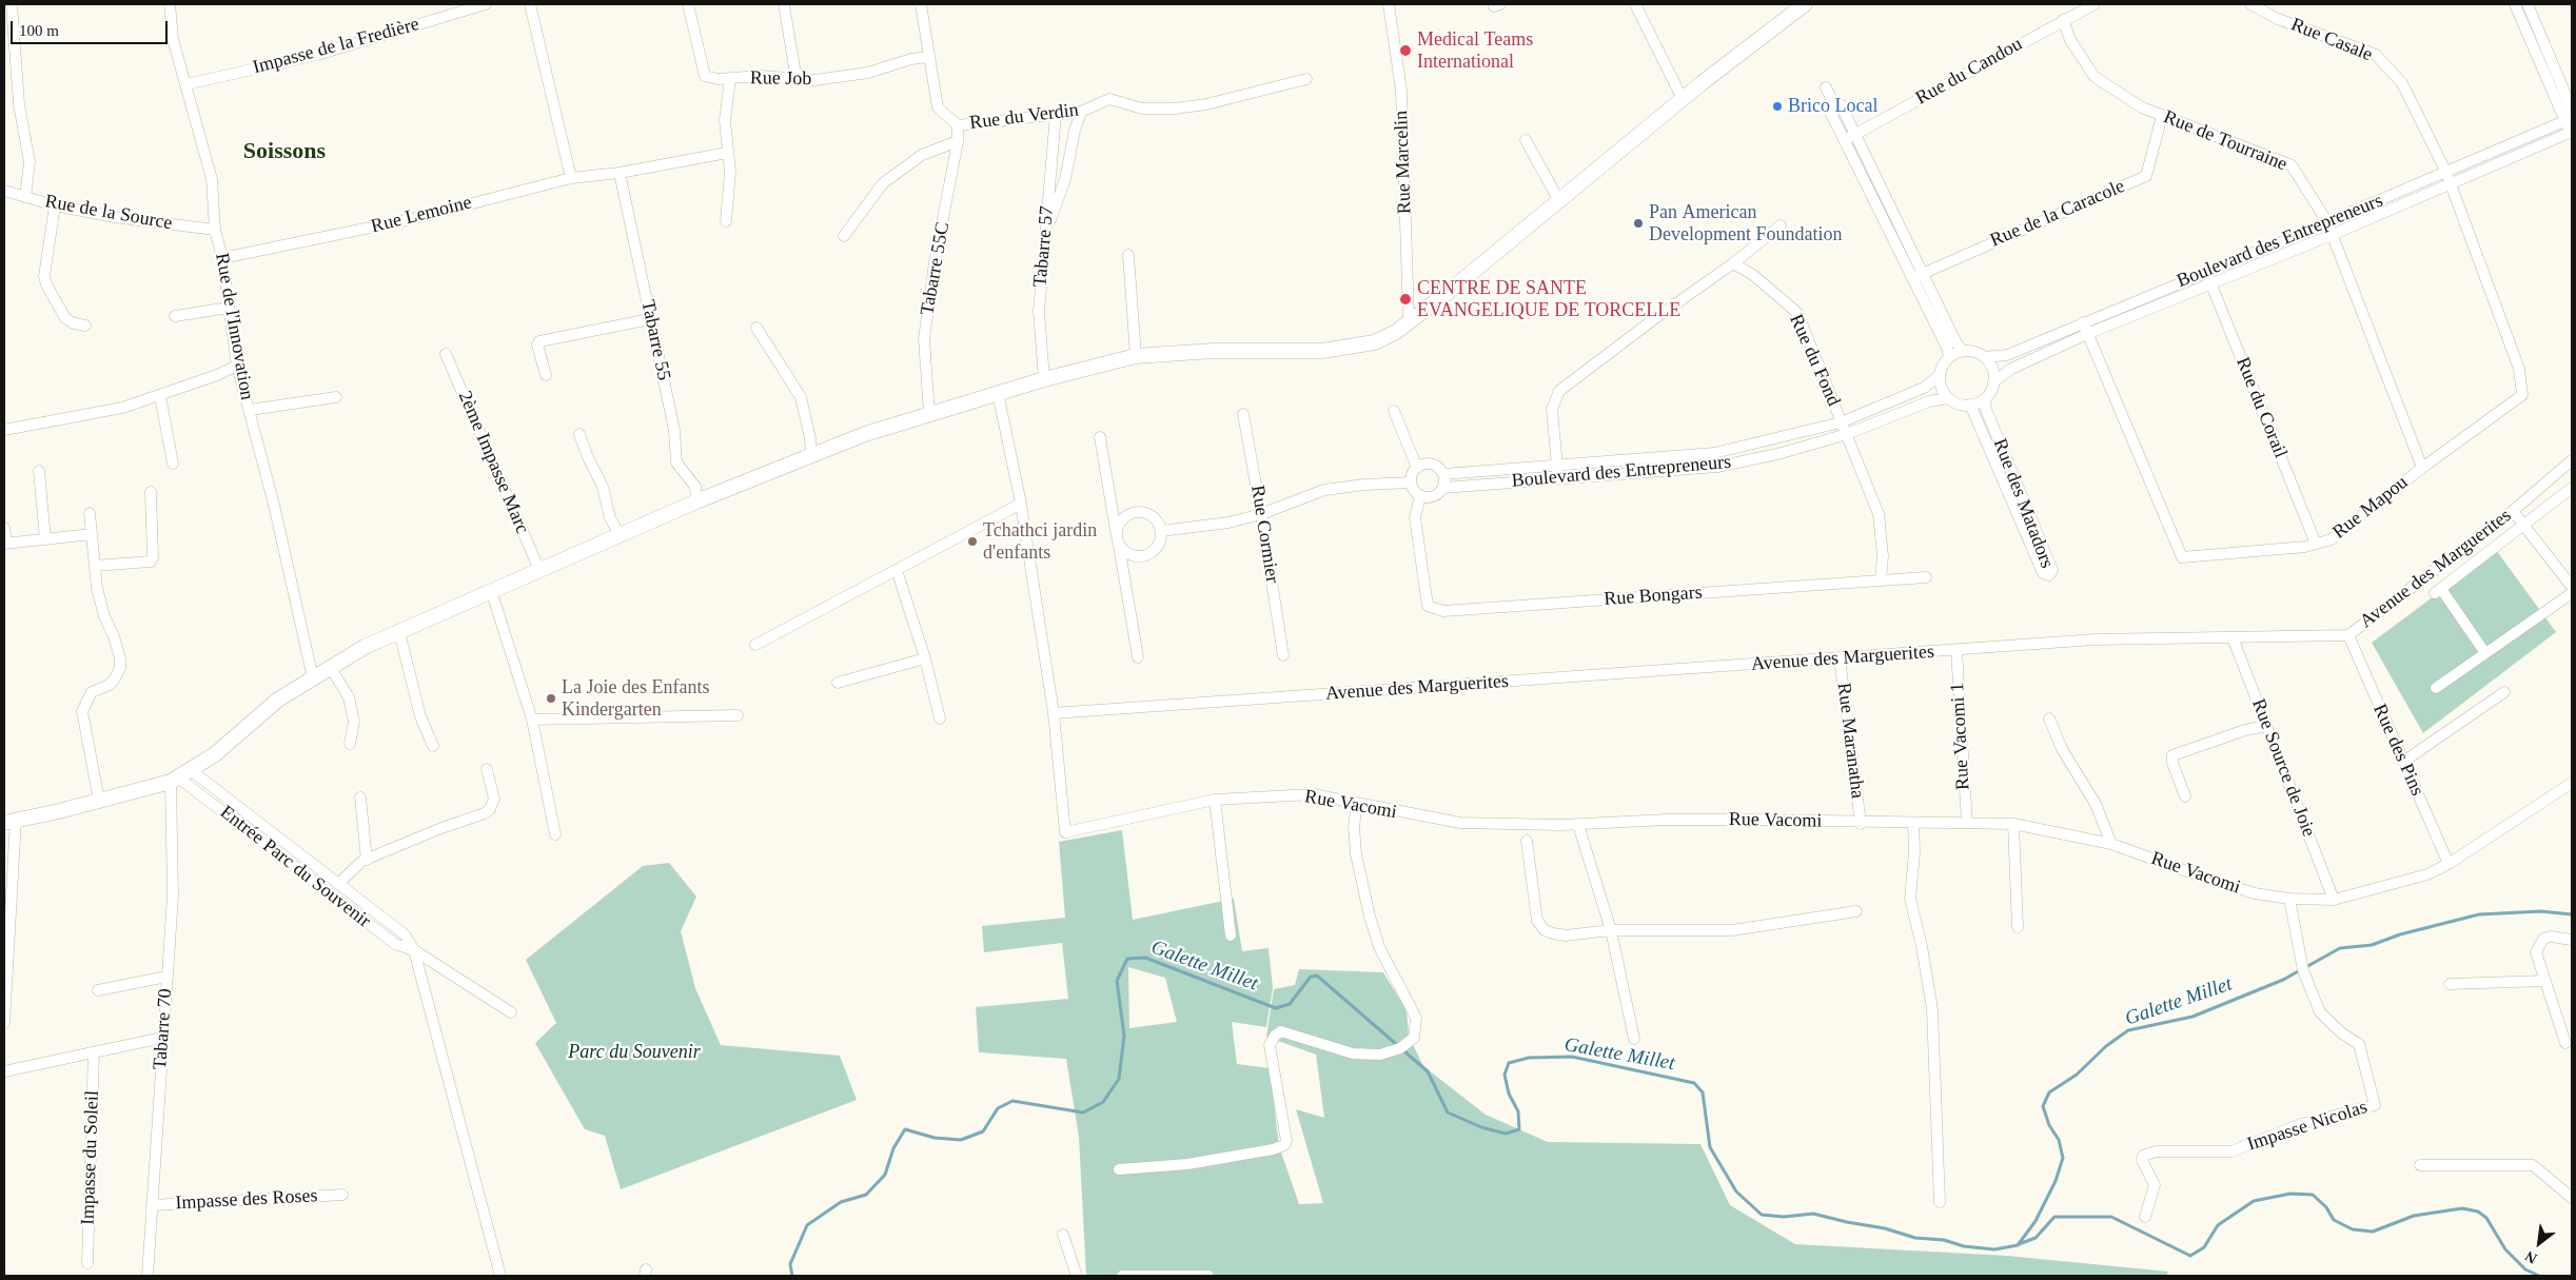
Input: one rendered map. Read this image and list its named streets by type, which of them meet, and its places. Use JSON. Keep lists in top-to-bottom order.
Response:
{
  "streets": {
    "street": [
      "Rue Casale",
      "Impasse de la Fredière",
      "Rue du Candou",
      "Rue Job",
      "Rue du Verdin",
      "Rue de Tourraine",
      "Rue Marcelin",
      "Rue de la Source",
      "Rue de la Caracole",
      "Rue Lemoine",
      "Boulevard des Entrepreneurs",
      "Tabarre 57",
      "Tabarre 55C",
      "Rue de l'Innovation",
      "Tabarre 55",
      "Rue du Fond",
      "Rue du Corail",
      "2ème Impasse Marc",
      "Rue des Matadors",
      "Rue Mapou",
      "Rue Cormier",
      "Avenue des Marguerites",
      "Rue Bongars",
      "Rue Vacomi 1",
      "Rue Maranatha",
      "Rue des Pins",
      "Rue Source de Joie",
      "Rue Vacomi",
      "Entrée Parc du Souvenir",
      "Tabarre 70",
      "Impasse Nicolas",
      "Impasse du Soleil",
      "Impasse des Roses"
    ]
  },
  "crossings": [
    ["Rue Casale", "Boulevard des Entrepreneurs"],
    ["Rue Casale", "Rue Mapou"],
    ["Impasse de la Fredière", "Rue de l'Innovation"],
    ["Rue du Candou", "Rue de Tourraine"],
    ["Rue du Verdin", "Tabarre 57"],
    ["Rue du Verdin", "Tabarre 55C"],
    ["Rue de Tourraine", "Rue de la Caracole"],
    ["Rue de Tourraine", "Boulevard des Entrepreneurs"],
    ["Rue de Tourraine", "Rue Mapou"],
    ["Rue de la Source", "Rue de l'Innovation"],
    ["Rue Lemoine", "Rue de l'Innovation"],
    ["Rue Lemoine", "Tabarre 55"],
    ["Boulevard des Entrepreneurs", "Rue du Fond"],
    ["Boulevard des Entrepreneurs", "Rue du Corail"],
    ["Boulevard des Entrepreneurs", "Rue des Matadors"],
    ["Boulevard des Entrepreneurs", "Rue Mapou"],
    ["Boulevard des Entrepreneurs", "Rue Bongars"],
    ["Rue du Corail", "Rue Mapou"],
    ["Avenue des Marguerites", "Rue Vacomi 1"],
    ["Avenue des Marguerites", "Rue Maranatha"],
    ["Avenue des Marguerites", "Rue des Pins"],
    ["Avenue des Marguerites", "Rue Source de Joie"],
    ["Avenue des Marguerites", "Rue Vacomi"],
    ["Rue Vacomi 1", "Rue Vacomi"],
    ["Rue Maranatha", "Rue Vacomi"],
    ["Rue des Pins", "Rue Vacomi"],
    ["Rue Source de Joie", "Rue Vacomi"],
    ["Rue Vacomi", "Impasse Nicolas"],
    ["Entrée Parc du Souvenir", "Tabarre 70"],
    ["Tabarre 70", "Impasse des Roses"]
  ],
  "districts": ["Soissons"],
  "water": ["Galette Millet"],
  "parks": ["Parc du Souvenir"],
  "places": [
    "Medical Teams International",
    "Brico Local",
    "Pan American Development Foundation",
    "CENTRE DE SANTE EVANGELIQUE DE TORCELLE",
    "Tchathci jardin d'enfants",
    "La Joie des Enfants Kindergarten"
  ],
  "scale_bar": "100 m",
  "north": "bottom left"
}
